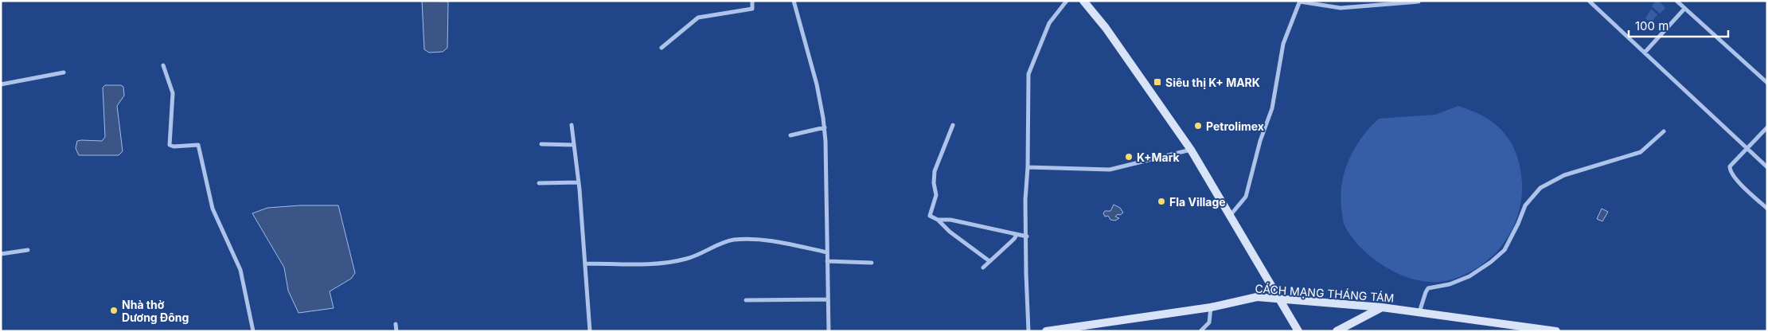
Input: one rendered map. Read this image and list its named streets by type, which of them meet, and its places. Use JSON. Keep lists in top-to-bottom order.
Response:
{
  "streets": {
    "street": ["CÁCH MẠNG THÁNG TÁM"]
  },
  "places": {
    "transit": ["Siêu thị K+ MARK"],
    "other": [
      "Petrolimex",
      "K+Mark",
      "Fla Village",
      "Nhà thờ Dương Đông"
    ]
  },
  "scale_bar": "100 m"
}
